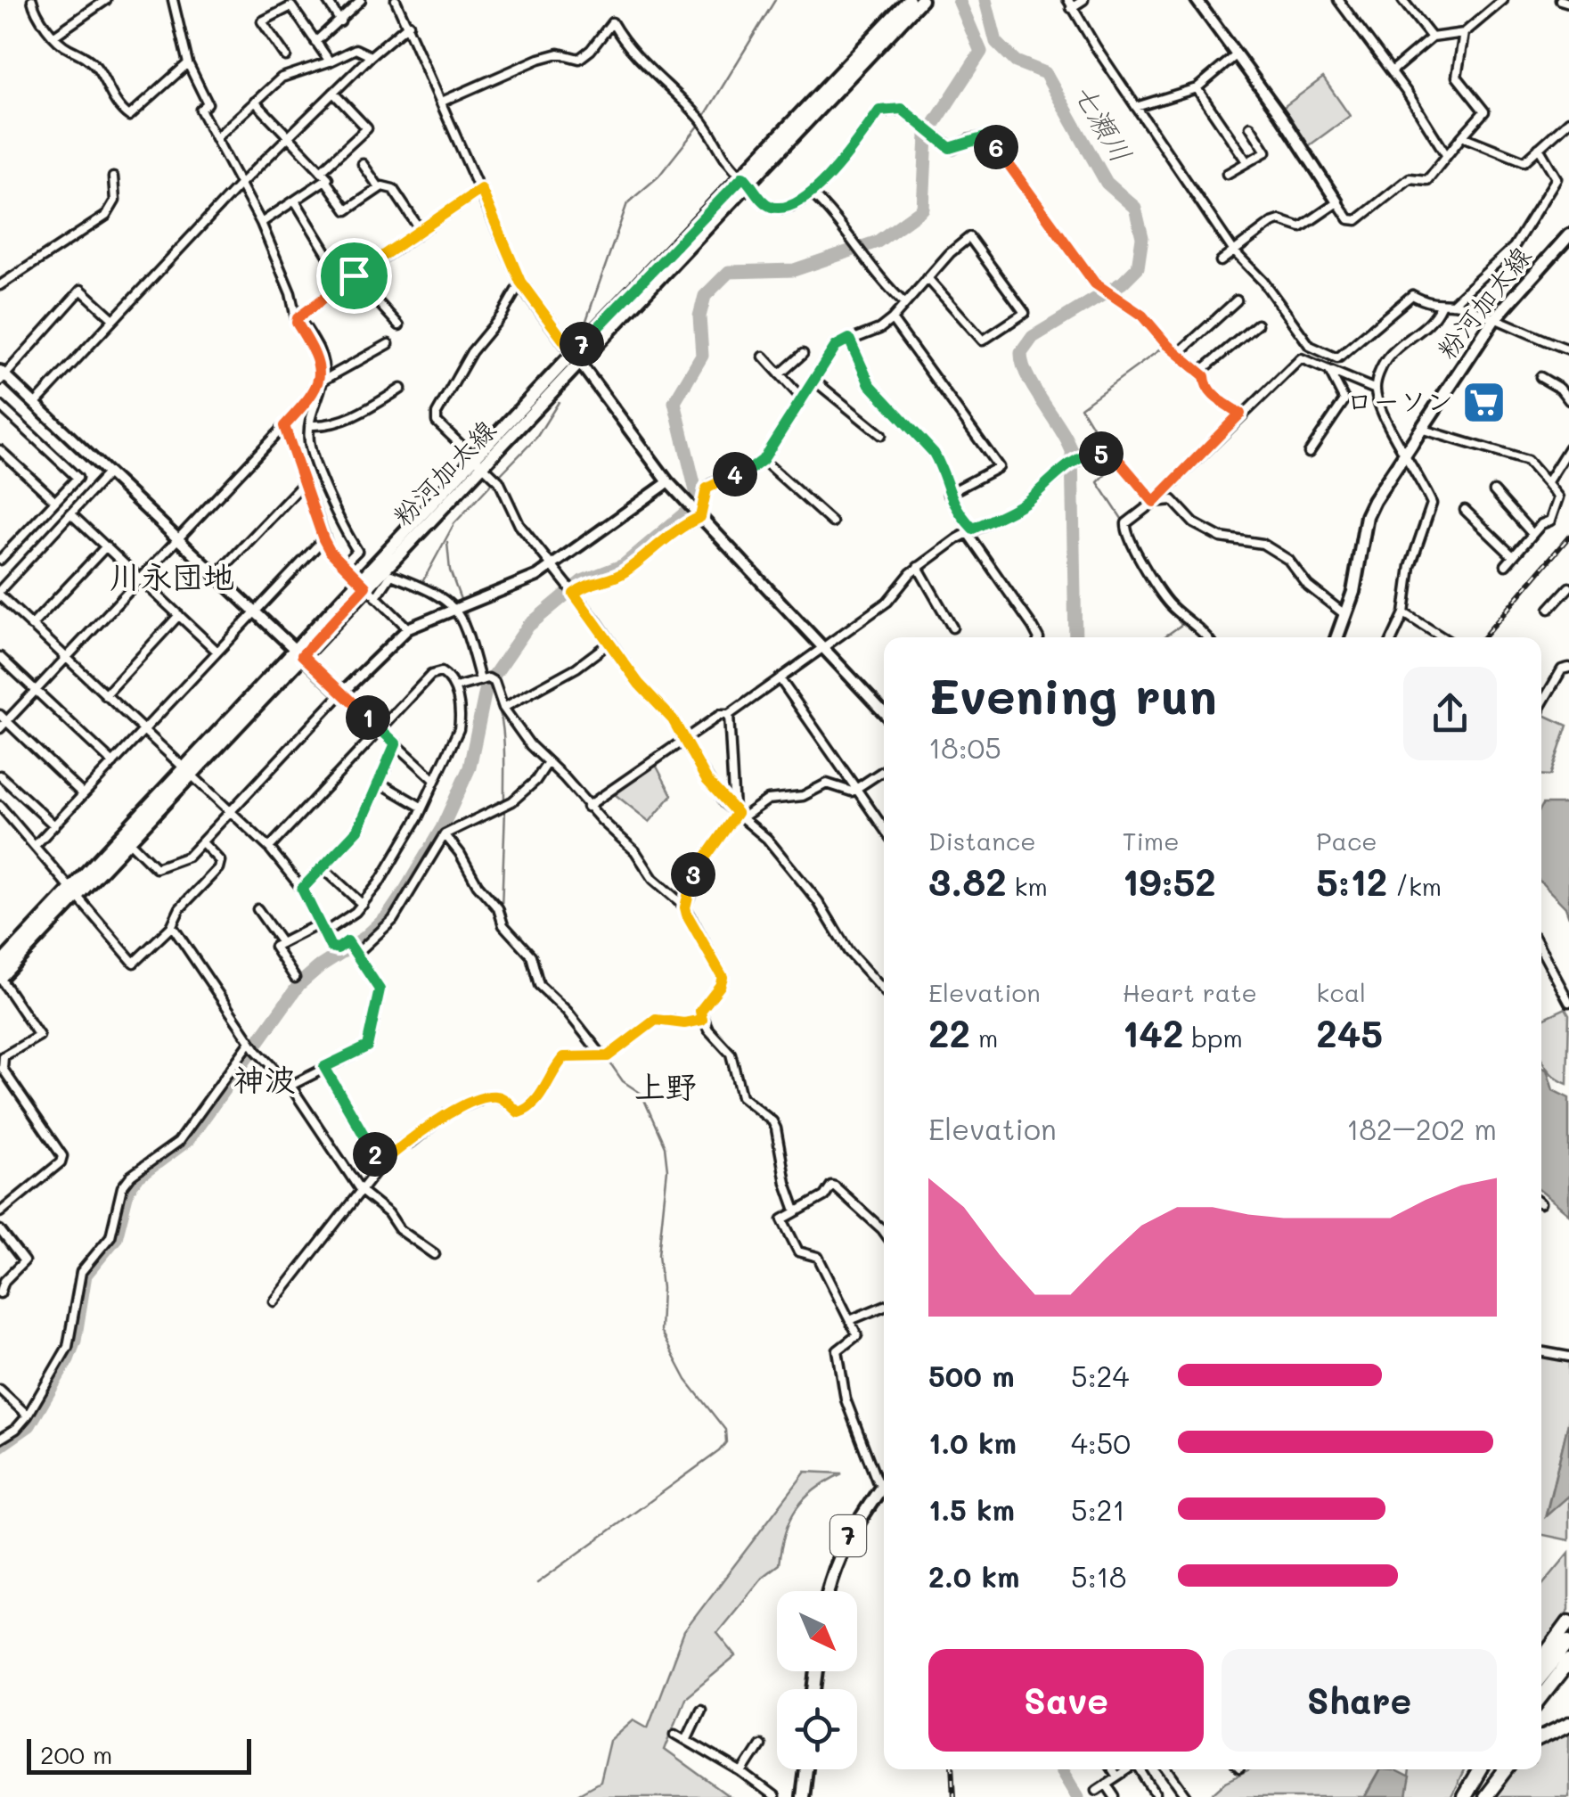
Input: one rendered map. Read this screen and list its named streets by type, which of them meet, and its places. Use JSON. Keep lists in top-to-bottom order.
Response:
{
  "streets": {
    "main road": ["粉河加太線", "7"]
  },
  "districts": ["川永団地", "神波", "上野"],
  "water": ["七瀬川"],
  "places": {
    "supermarket": ["ローソン"]
  },
  "scale_bar": "200 m",
  "north": "bottom right",
  "page": {
    "pins": [
      "6",
      "7",
      "5",
      "4",
      "1",
      "3",
      "2"
    ],
    "heading": ["Evening run", "18:05"],
    "stats": [
      ["Distance", "3.82 km"],
      ["Time", "19:52"],
      ["Pace", "5:12 /km"],
      ["Elevation", "22 m"],
      ["Heart rate", "142 bpm"],
      ["kcal", "245"]
    ],
    "chart": ["Elevation", "182–202 m"],
    "list": [
      {
        "name": "500 m",
        "note": "5:24"
      },
      {
        "name": "1.0 km",
        "note": "4:50"
      },
      {
        "name": "1.5 km",
        "note": "5:21"
      },
      {
        "name": "2.0 km",
        "note": "5:18"
      }
    ],
    "buttons": ["Save", "Share"],
    "scale": "200 m"
  }
}
